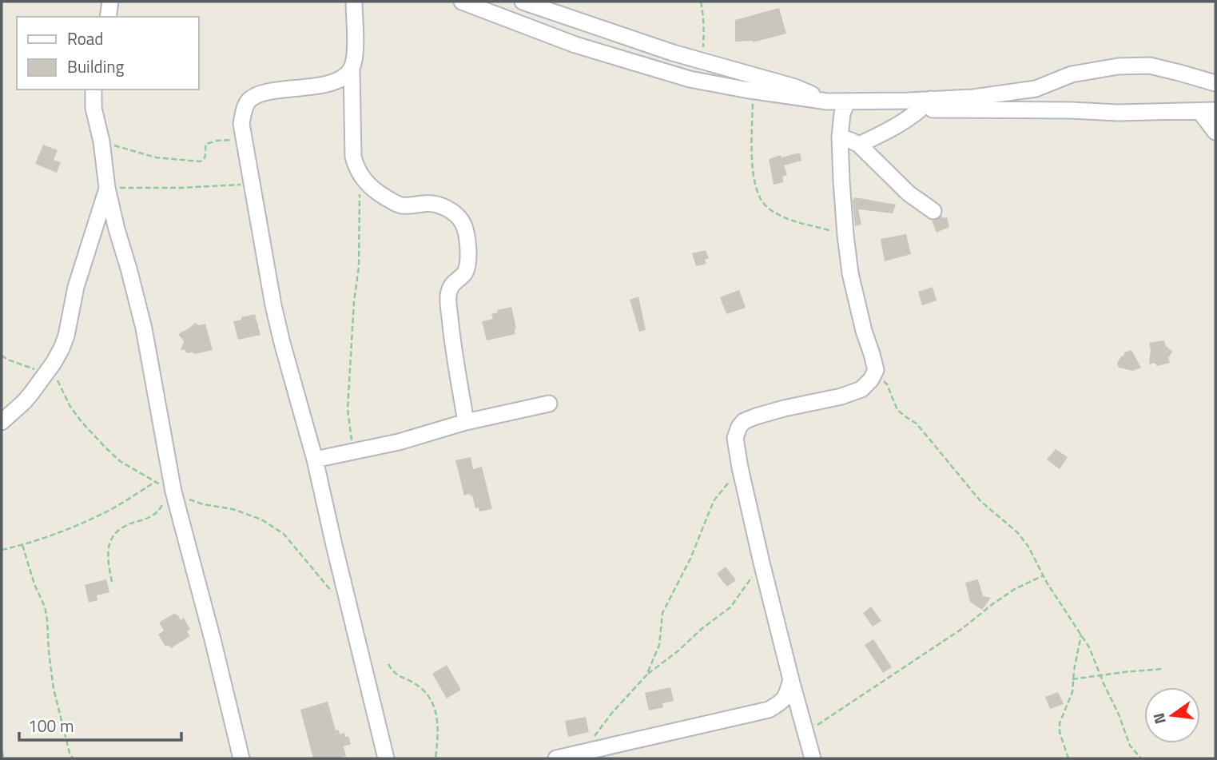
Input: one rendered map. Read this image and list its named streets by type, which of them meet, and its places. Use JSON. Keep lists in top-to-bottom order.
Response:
{
  "legend": ["Road", "Building"],
  "scale_bar": "100 m",
  "north": "left"
}
